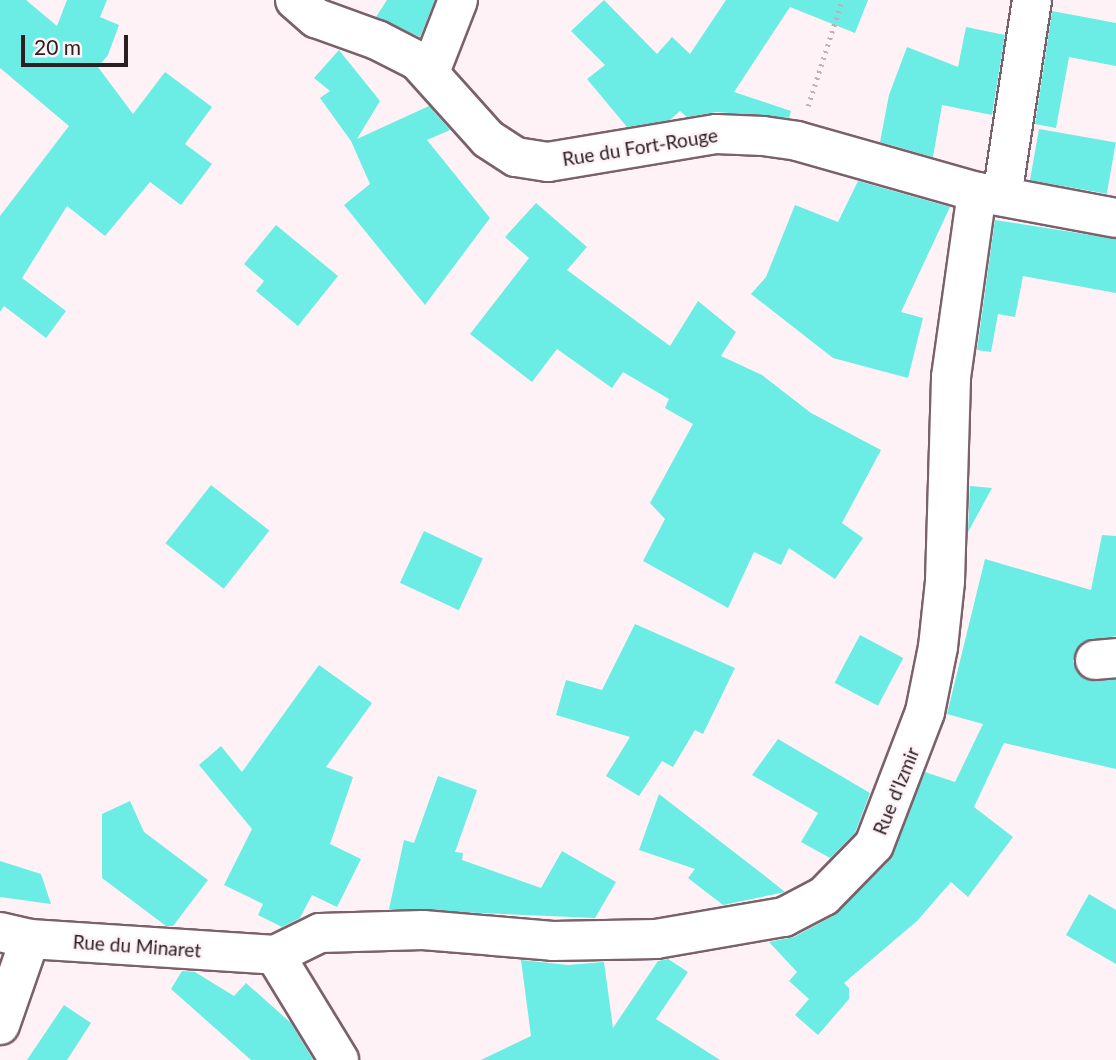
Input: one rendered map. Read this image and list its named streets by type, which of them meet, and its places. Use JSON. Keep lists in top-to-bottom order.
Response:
{
  "streets": {
    "street": ["Rue du Fort-Rouge", "Rue d'Izmir", "Rue du Minaret"]
  },
  "crossings": [
    ["Rue du Fort-Rouge", "Rue d'Izmir"],
    ["Rue d'Izmir", "Rue du Minaret"]
  ],
  "scale_bar": "20 m"
}
